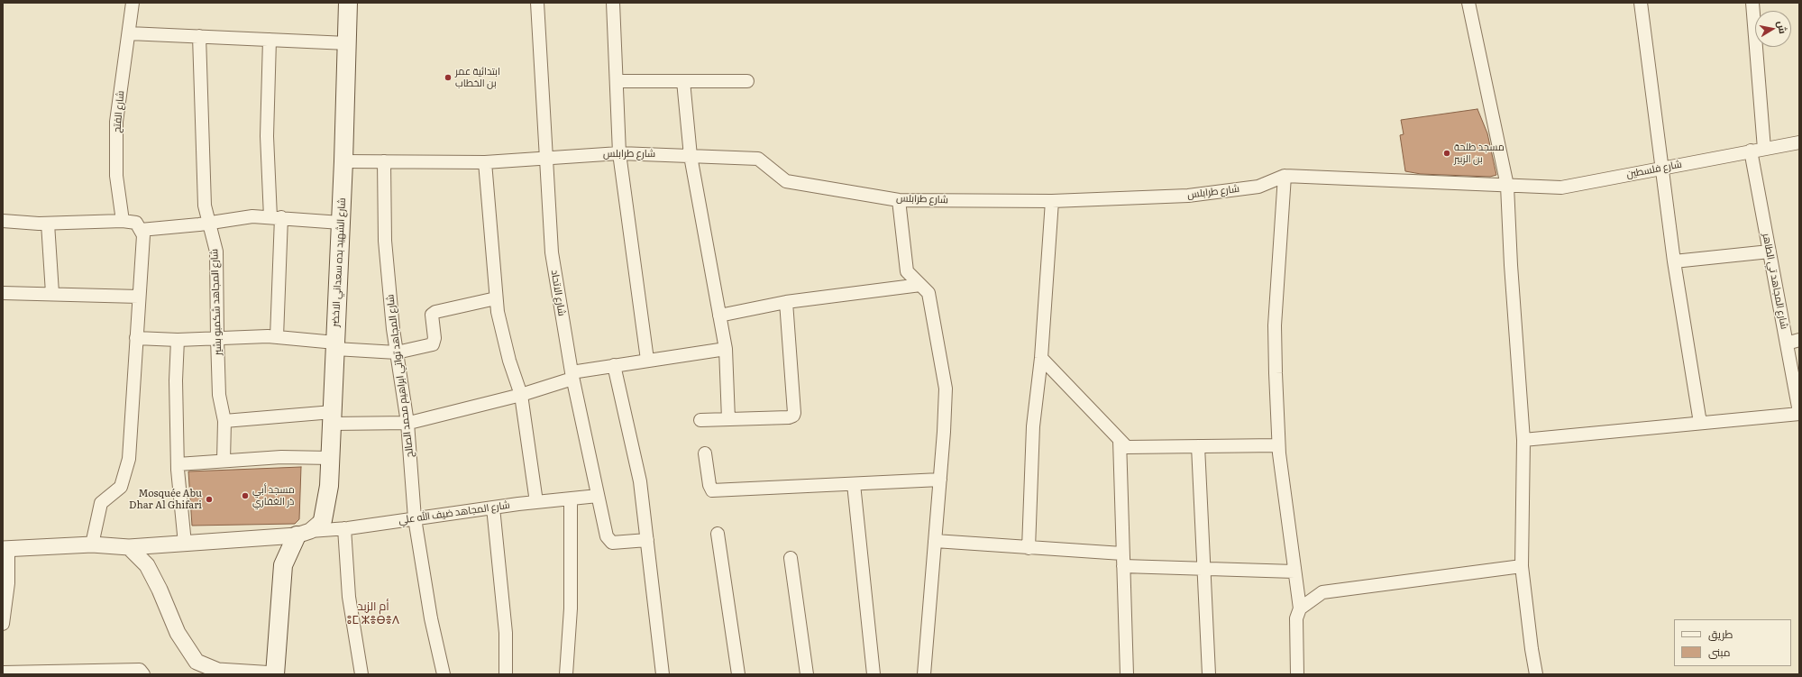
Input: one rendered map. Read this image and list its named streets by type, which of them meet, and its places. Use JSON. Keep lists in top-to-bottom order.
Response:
{
  "streets": {
    "main road": ["شارع الشهيد بده سعداني الاخضر"],
    "street": [
      "شارع الفتح",
      "شارع طرابلس",
      "شارع فلسطين",
      "شارع المجاهد تي الطاهر",
      "شارع الاتحاد",
      "شارع المجاهد شكمبو بشير",
      "شارع المجاهد تواتي ابراهيم محمد الصالح",
      "شارع المجاهد ضيف الله علي"
    ]
  },
  "crossings": [
    ["شارع طرابلس", "شارع فلسطين"],
    ["شارع طرابلس", "شارع الشهيد بده سعداني الاخضر"],
    ["شارع طرابلس", "شارع الاتحاد"],
    ["شارع طرابلس", "شارع المجاهد تواتي ابراهيم محمد الصالح"],
    ["شارع فلسطين", "شارع المجاهد تي الطاهر"],
    ["شارع الشهيد بده سعداني الاخضر", "شارع المجاهد ضيف الله علي"],
    ["شارع الاتحاد", "شارع المجاهد ضيف الله علي"],
    ["شارع المجاهد تواتي ابراهيم محمد الصالح", "شارع المجاهد ضيف الله علي"]
  ],
  "districts": ["أم الزبد ⵓⵎ ⵣⴻⴱⴻⴷ"],
  "places": [
    "ابتدائية عمر بن الخطاب",
    "مسجد طلحة بن الزبير",
    "مسجد أبي ذر الغفاري",
    "Mosquée Abu Dhar Al Ghifari"
  ],
  "legend": ["طريق", "مبنى"],
  "north": "right"
}
